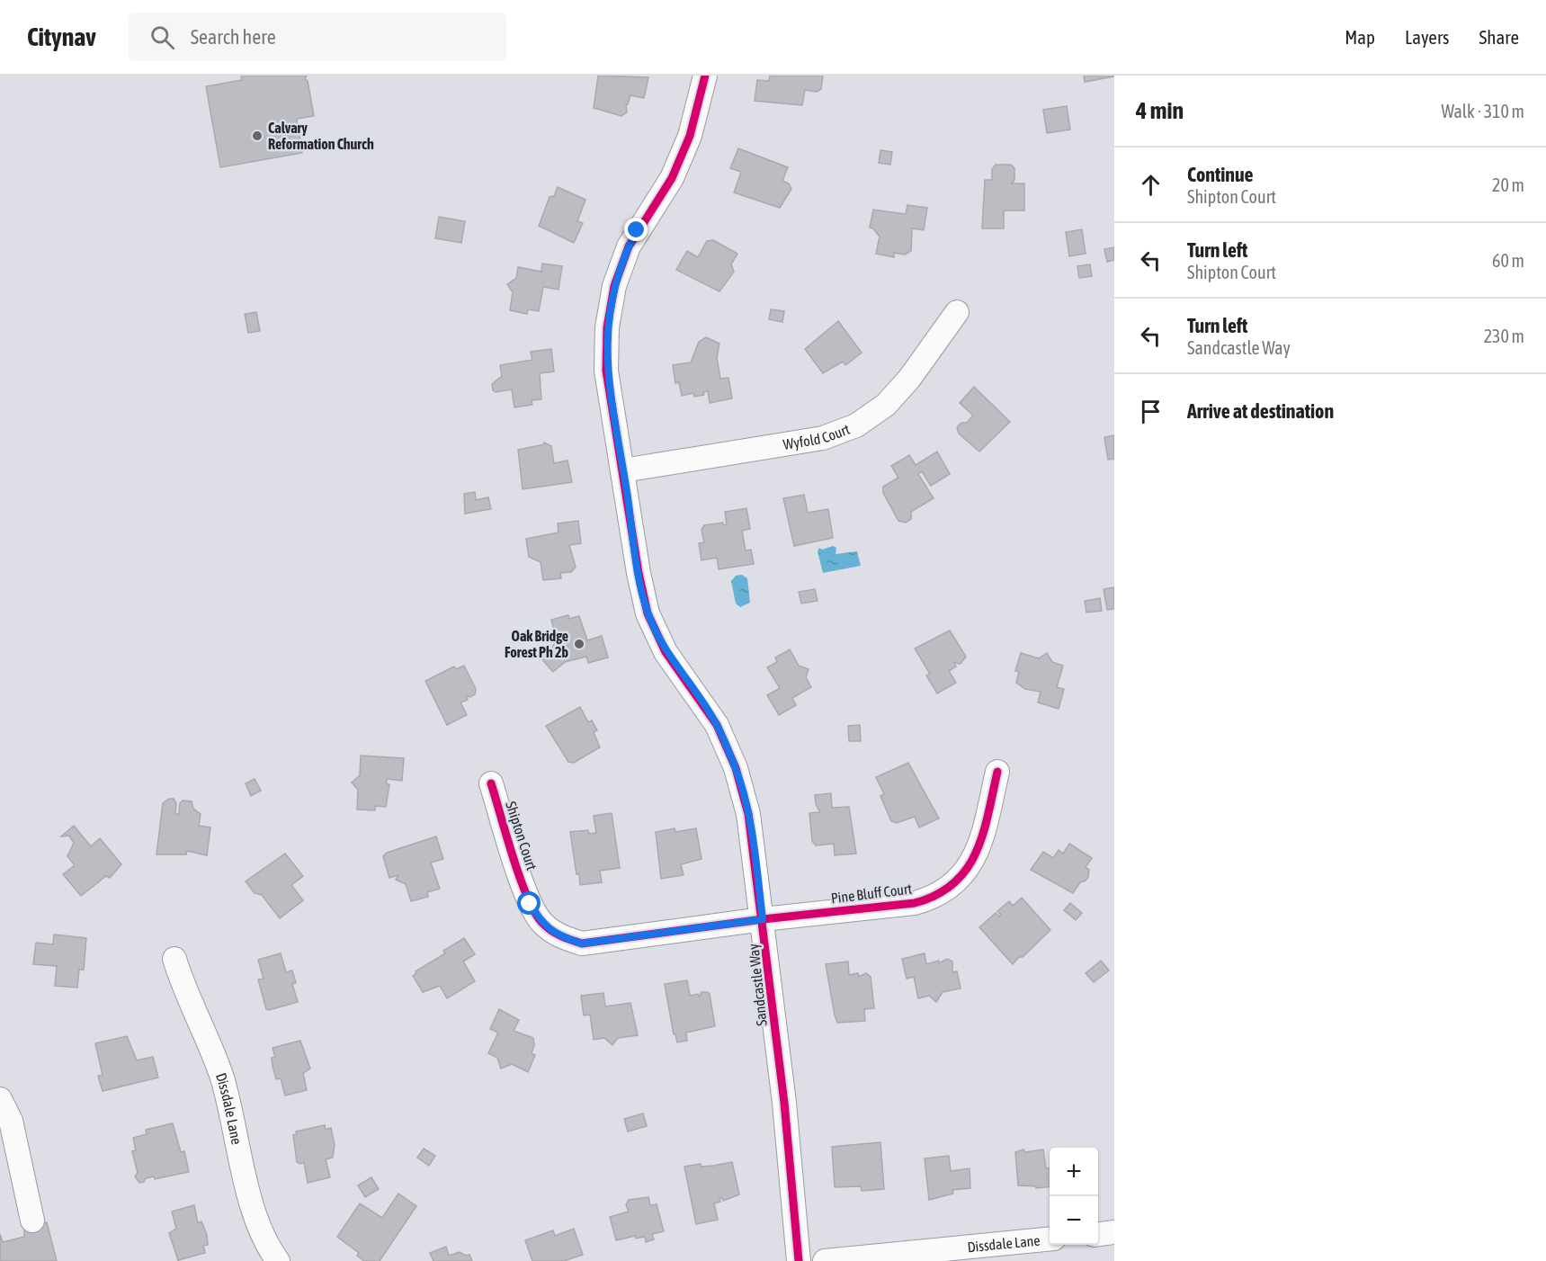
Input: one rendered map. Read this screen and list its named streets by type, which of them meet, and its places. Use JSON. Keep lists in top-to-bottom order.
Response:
{
  "streets": {
    "street": [
      "Wyfold Court",
      "Shipton Court",
      "Pine Bluff Court",
      "Sandcastle Way",
      "Dissdale Lane"
    ]
  },
  "crossings": [
    ["Wyfold Court", "Sandcastle Way"],
    ["Shipton Court", "Pine Bluff Court"],
    ["Shipton Court", "Sandcastle Way"],
    ["Pine Bluff Court", "Sandcastle Way"]
  ],
  "places": ["Calvary Reformation Church", "Oak Bridge Forest Ph 2b"],
  "page": {
    "header": "Citynav",
    "search": "Search here",
    "nav": ["Map", "Layers", "Share"],
    "heading": ["4 min", "Walk · 310 m"],
    "list": [
      ["Continue", "Shipton Court", "20 m"],
      ["Turn left", "Shipton Court", "60 m"],
      ["Turn left", "Sandcastle Way", "230 m"],
      "Arrive at destination"
    ],
    "map_buttons": ["+", "−"]
  }
}
